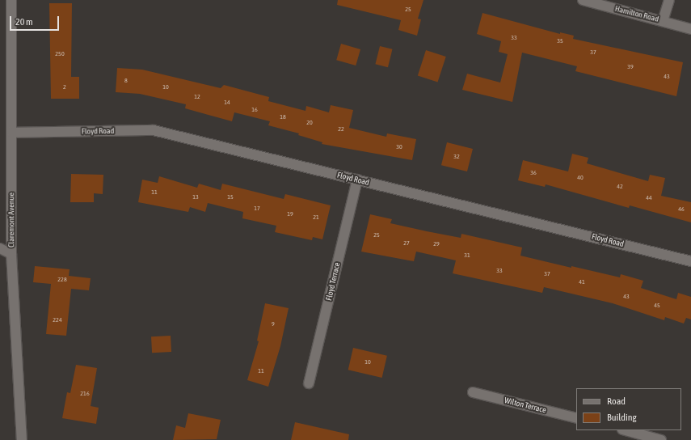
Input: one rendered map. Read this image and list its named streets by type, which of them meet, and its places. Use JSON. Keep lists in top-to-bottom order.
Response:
{
  "streets": {
    "street": [
      "Hamilton Road",
      "Floyd Road",
      "Claremont Avenue",
      "Floyd Terrace",
      "Wilton Terrace"
    ]
  },
  "crossings": [
    ["Floyd Road", "Claremont Avenue"],
    ["Floyd Road", "Floyd Terrace"]
  ],
  "house_numbers": [
    "25",
    "33",
    "35",
    "37",
    "250",
    "39",
    "43",
    "8",
    "2",
    "10",
    "12",
    "14",
    "16",
    "18",
    "20",
    "22",
    "30",
    "32",
    "36",
    "40",
    "42",
    "11",
    "13",
    "15",
    "44",
    "17",
    "46",
    "19",
    "21",
    "25",
    "27",
    "29",
    "31",
    "33",
    "37",
    "228",
    "41",
    "43",
    "45",
    "224",
    "9",
    "10",
    "11",
    "216"
  ],
  "legend": ["Road", "Building"],
  "scale_bar": "20 m"
}
